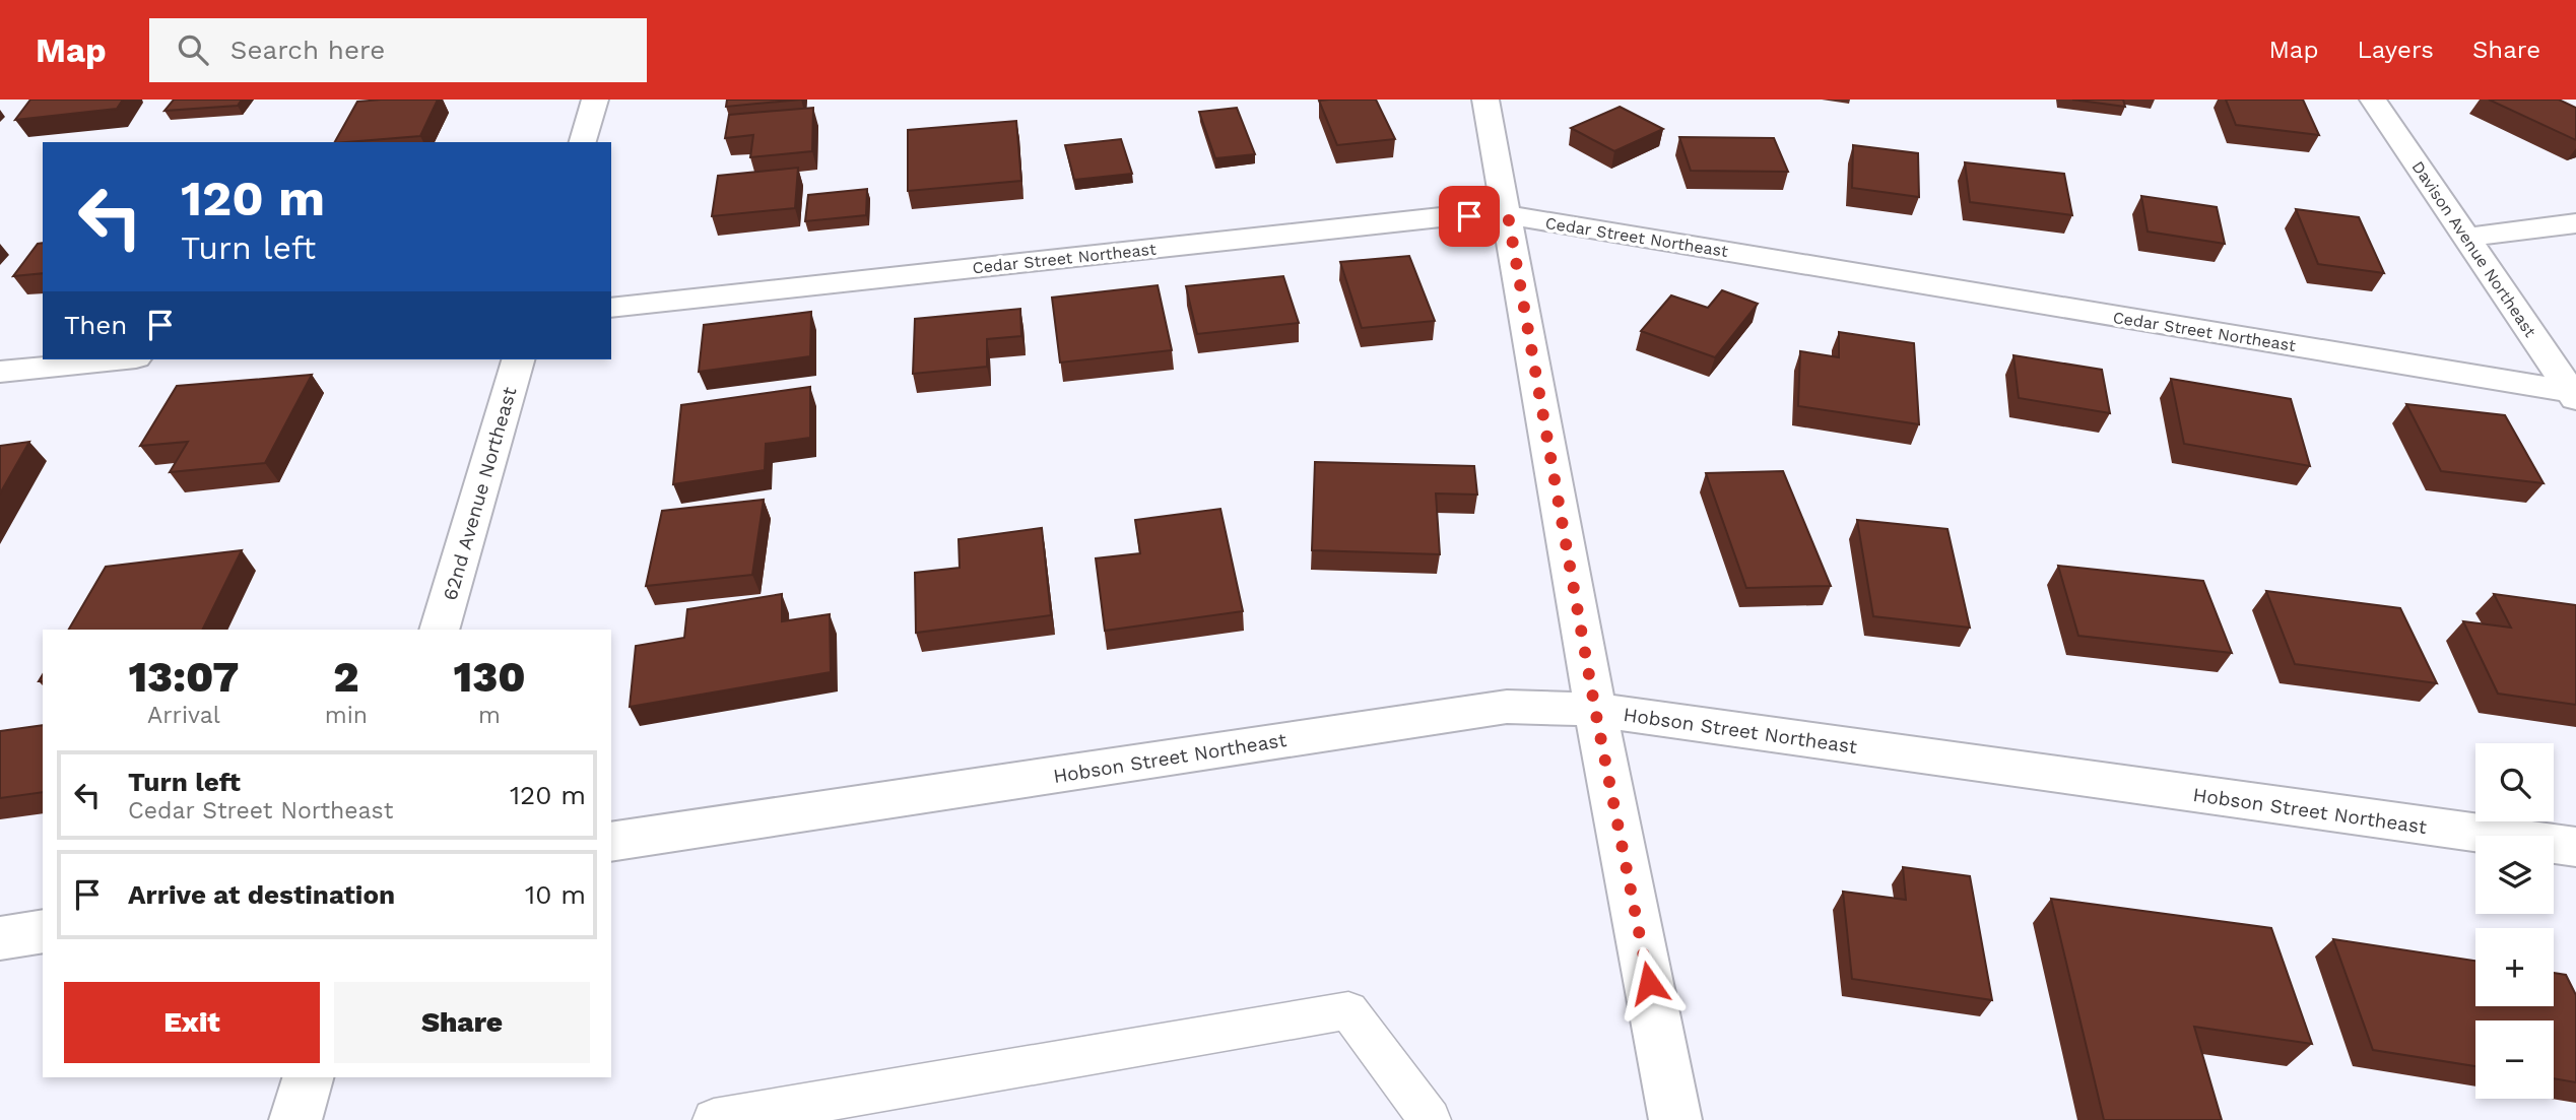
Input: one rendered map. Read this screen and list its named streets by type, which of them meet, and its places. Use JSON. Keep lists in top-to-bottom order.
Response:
{
  "streets": {
    "street": [
      "Cedar Street Northeast",
      "Davison Avenue Northeast",
      "62nd Avenue Northeast",
      "Hobson Street Northeast"
    ]
  },
  "crossings": [
    ["Cedar Street Northeast", "Davison Avenue Northeast"]
  ],
  "page": {
    "header": "Map",
    "search": "Search here",
    "nav": ["Map", "Layers", "Share"],
    "turn": ["120 m", "Turn left"],
    "then": "Then",
    "eta": [
      "13:07",
      "Arrival",
      "2",
      "min",
      "130",
      "m"
    ],
    "map_buttons": ["+", "−"],
    "list": [
      {
        "name": "Turn left",
        "note": "Cedar Street Northeast",
        "value": "120 m"
      },
      {
        "name": "Arrive at destination",
        "value": "10 m"
      }
    ],
    "buttons": ["Exit", "Share"]
  }
}
